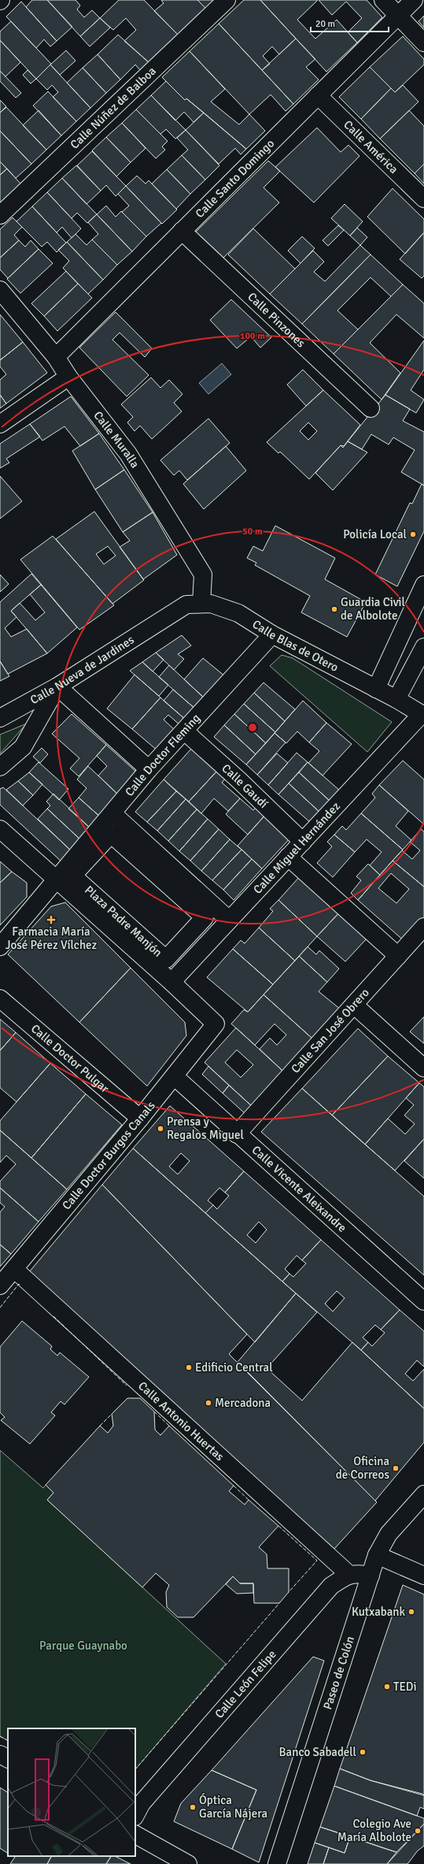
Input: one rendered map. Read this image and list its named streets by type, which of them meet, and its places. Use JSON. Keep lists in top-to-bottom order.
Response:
{
  "streets": {
    "street": [
      "Calle Núñez de Balboa",
      "Calle América",
      "Calle Santo Domingo",
      "Calle Pinzones",
      "Calle Muralla",
      "Calle Blas de Otero",
      "Calle Nueva de Jardines",
      "Calle Doctor Fleming",
      "Calle Gaudí",
      "Calle Miguel Hernández",
      "Plaza Padre Manjón",
      "Calle San José Obrero",
      "Calle Doctor Pulgar",
      "Calle Doctor Burgos Canals",
      "Calle Vicente Aleixandre",
      "Calle Antonio Huertas",
      "Paseo de Colón",
      "Calle León Felipe"
    ]
  },
  "crossings": [
    ["Calle América", "Calle Santo Domingo"],
    ["Calle Santo Domingo", "Calle Pinzones"],
    ["Calle Santo Domingo", "Calle Muralla"],
    ["Calle Muralla", "Calle Blas de Otero"],
    ["Calle Blas de Otero", "Calle Nueva de Jardines"],
    ["Calle Blas de Otero", "Calle Doctor Fleming"],
    ["Calle Blas de Otero", "Calle Miguel Hernández"],
    ["Calle Doctor Fleming", "Calle Gaudí"],
    ["Calle Doctor Fleming", "Plaza Padre Manjón"],
    ["Calle Gaudí", "Calle Miguel Hernández"],
    ["Calle Miguel Hernández", "Plaza Padre Manjón"],
    ["Plaza Padre Manjón", "Calle Doctor Burgos Canals"],
    ["Calle San José Obrero", "Calle Vicente Aleixandre"],
    ["Calle Doctor Pulgar", "Calle Doctor Burgos Canals"],
    ["Calle Doctor Burgos Canals", "Calle Vicente Aleixandre"],
    ["Calle Doctor Burgos Canals", "Calle Antonio Huertas"],
    ["Calle Antonio Huertas", "Calle León Felipe"],
    ["Paseo de Colón", "Calle León Felipe"]
  ],
  "parks": ["Parque Guaynabo"],
  "places": {
    "other": [
      "Policía Local",
      "Guardia Civil de Albolote",
      "Prensa y Regalos Miguel",
      "Edificio Central",
      "Mercadona",
      "Oficina de Correos",
      "Kutxabank",
      "TEDi",
      "Banco Sabadell",
      "Óptica García Nájera",
      "Colegio Ave María Albolote"
    ],
    "health": ["Farmacia María José Pérez Vílchez"]
  },
  "scale_bar": "20 m",
  "rings": ["100 m", "50 m"]
}
